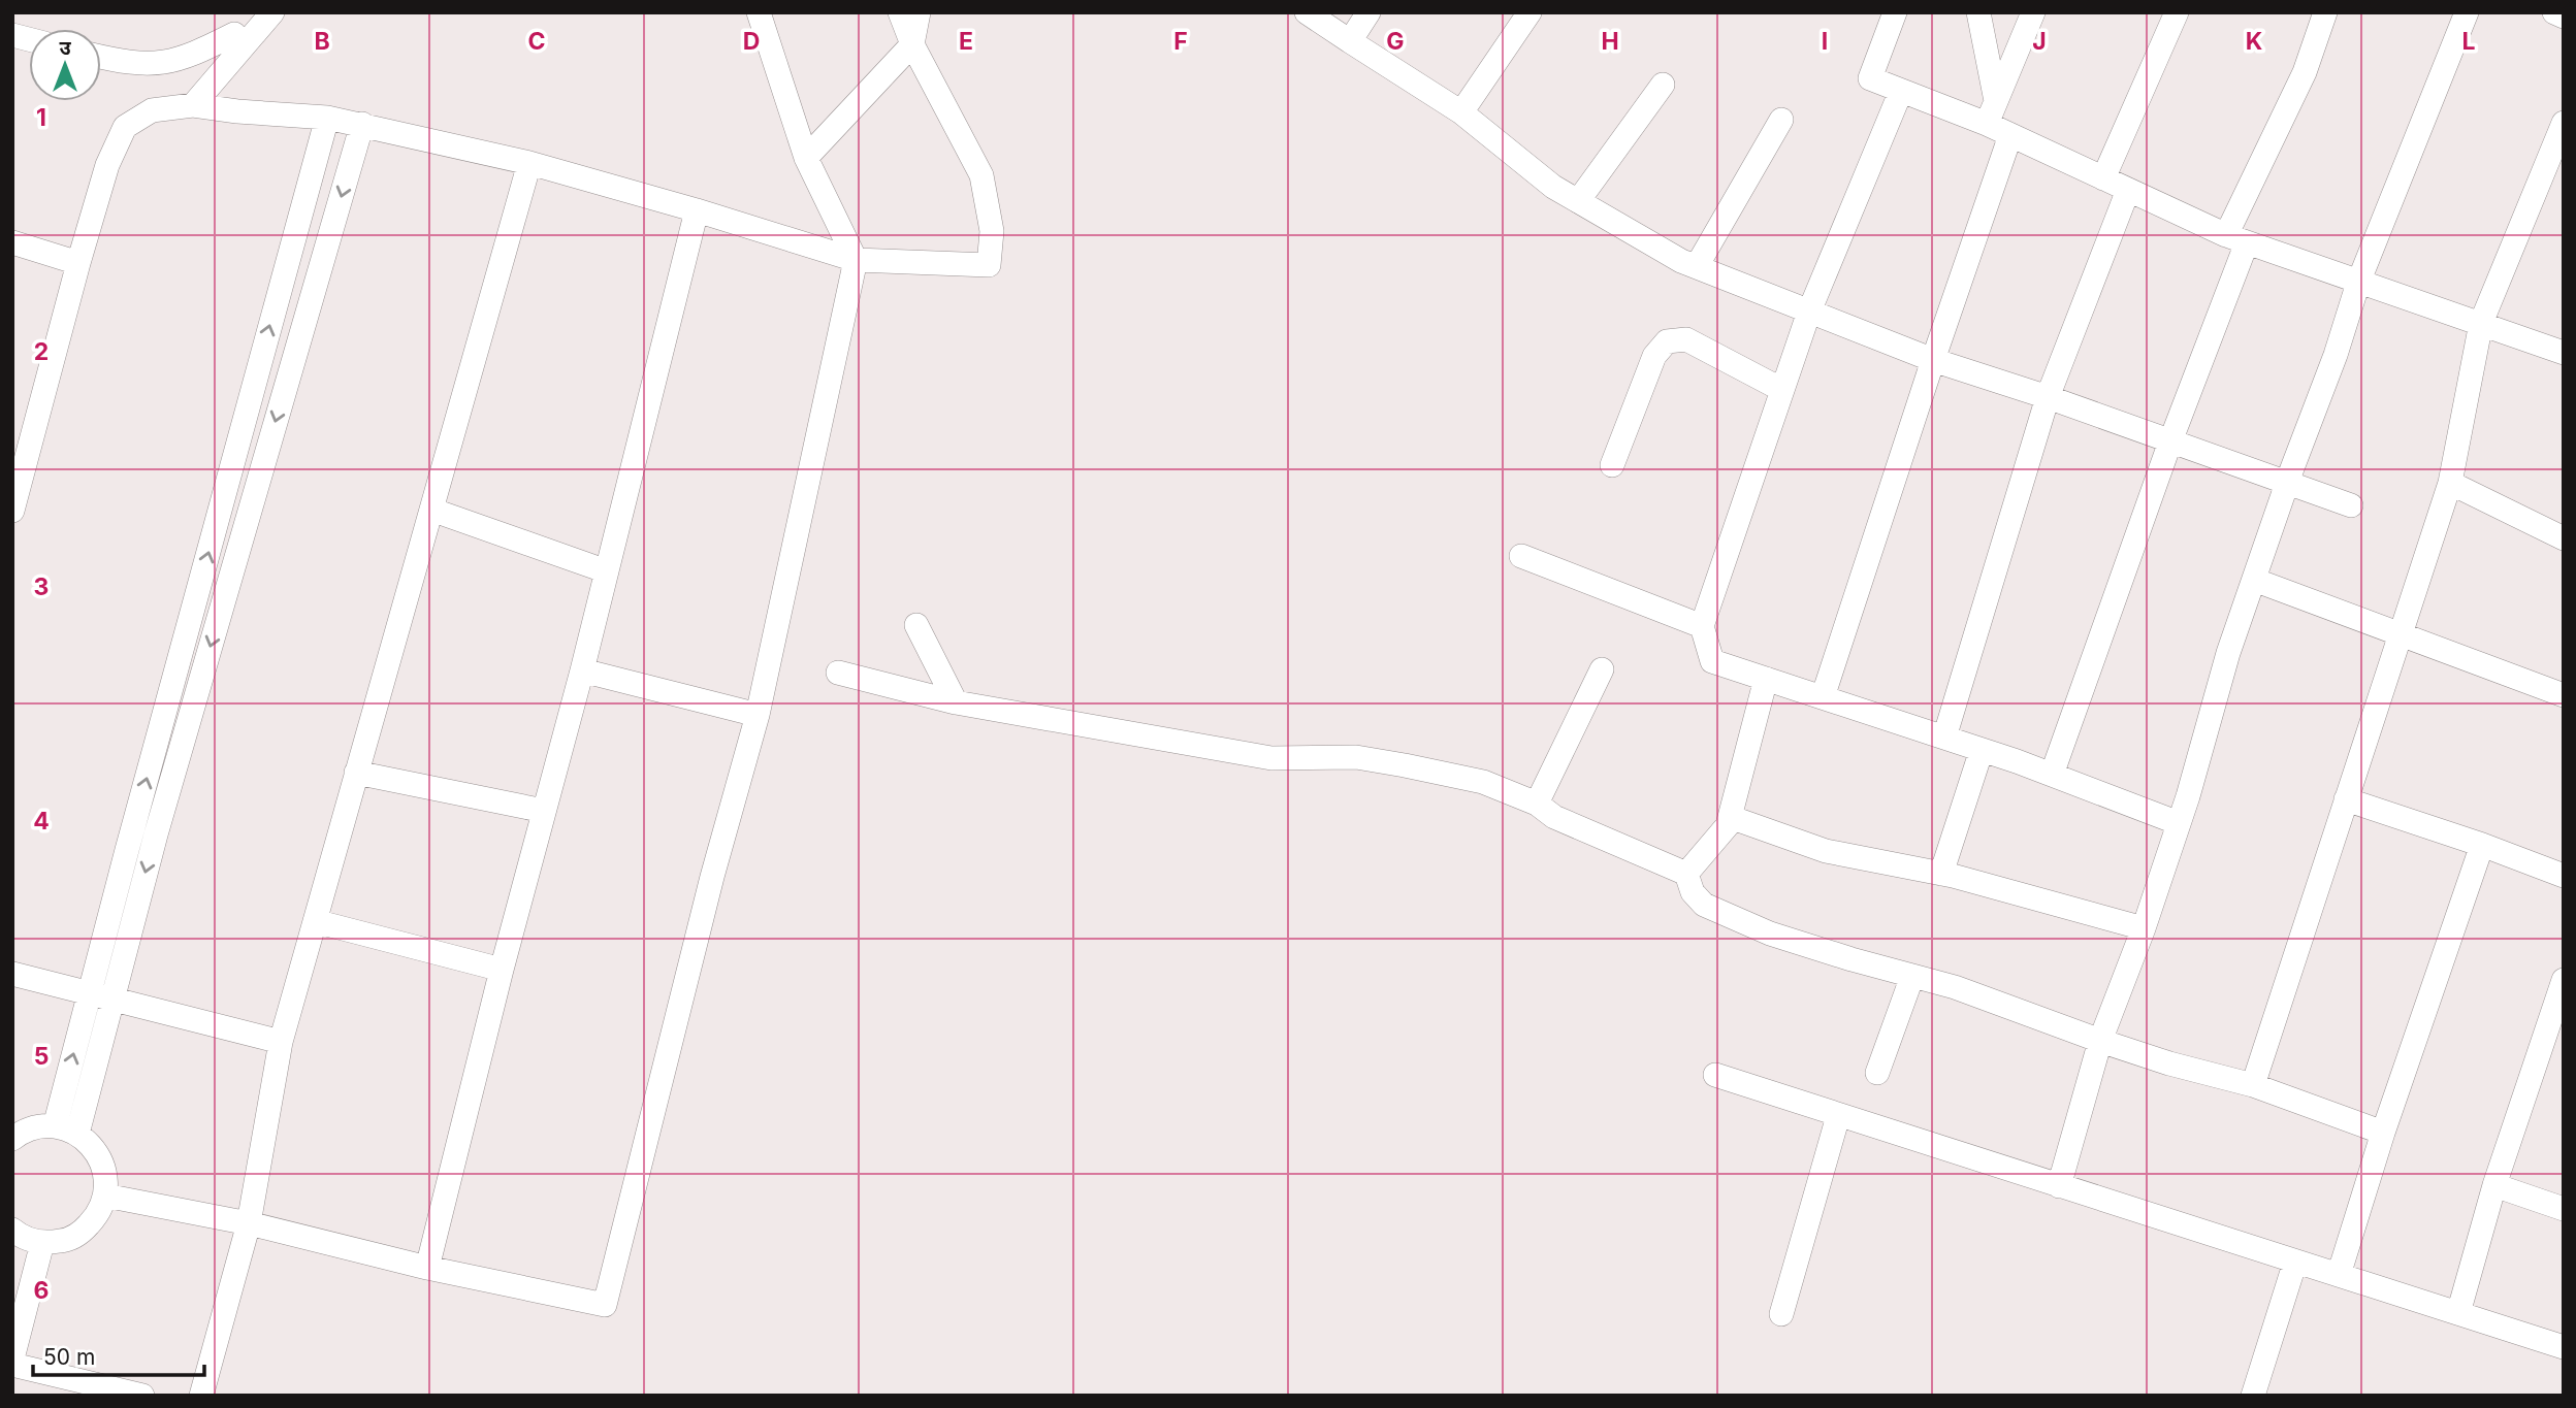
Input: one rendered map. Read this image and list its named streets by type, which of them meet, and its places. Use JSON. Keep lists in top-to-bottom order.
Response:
{
  "scale_bar": "50 m",
  "north": "top",
  "grid": {
    "columns": [
      "B",
      "C",
      "D",
      "E",
      "F",
      "G",
      "H",
      "I",
      "J",
      "K",
      "L"
    ],
    "rows": [
      "1",
      "2",
      "3",
      "4",
      "5",
      "6"
    ]
  }
}
